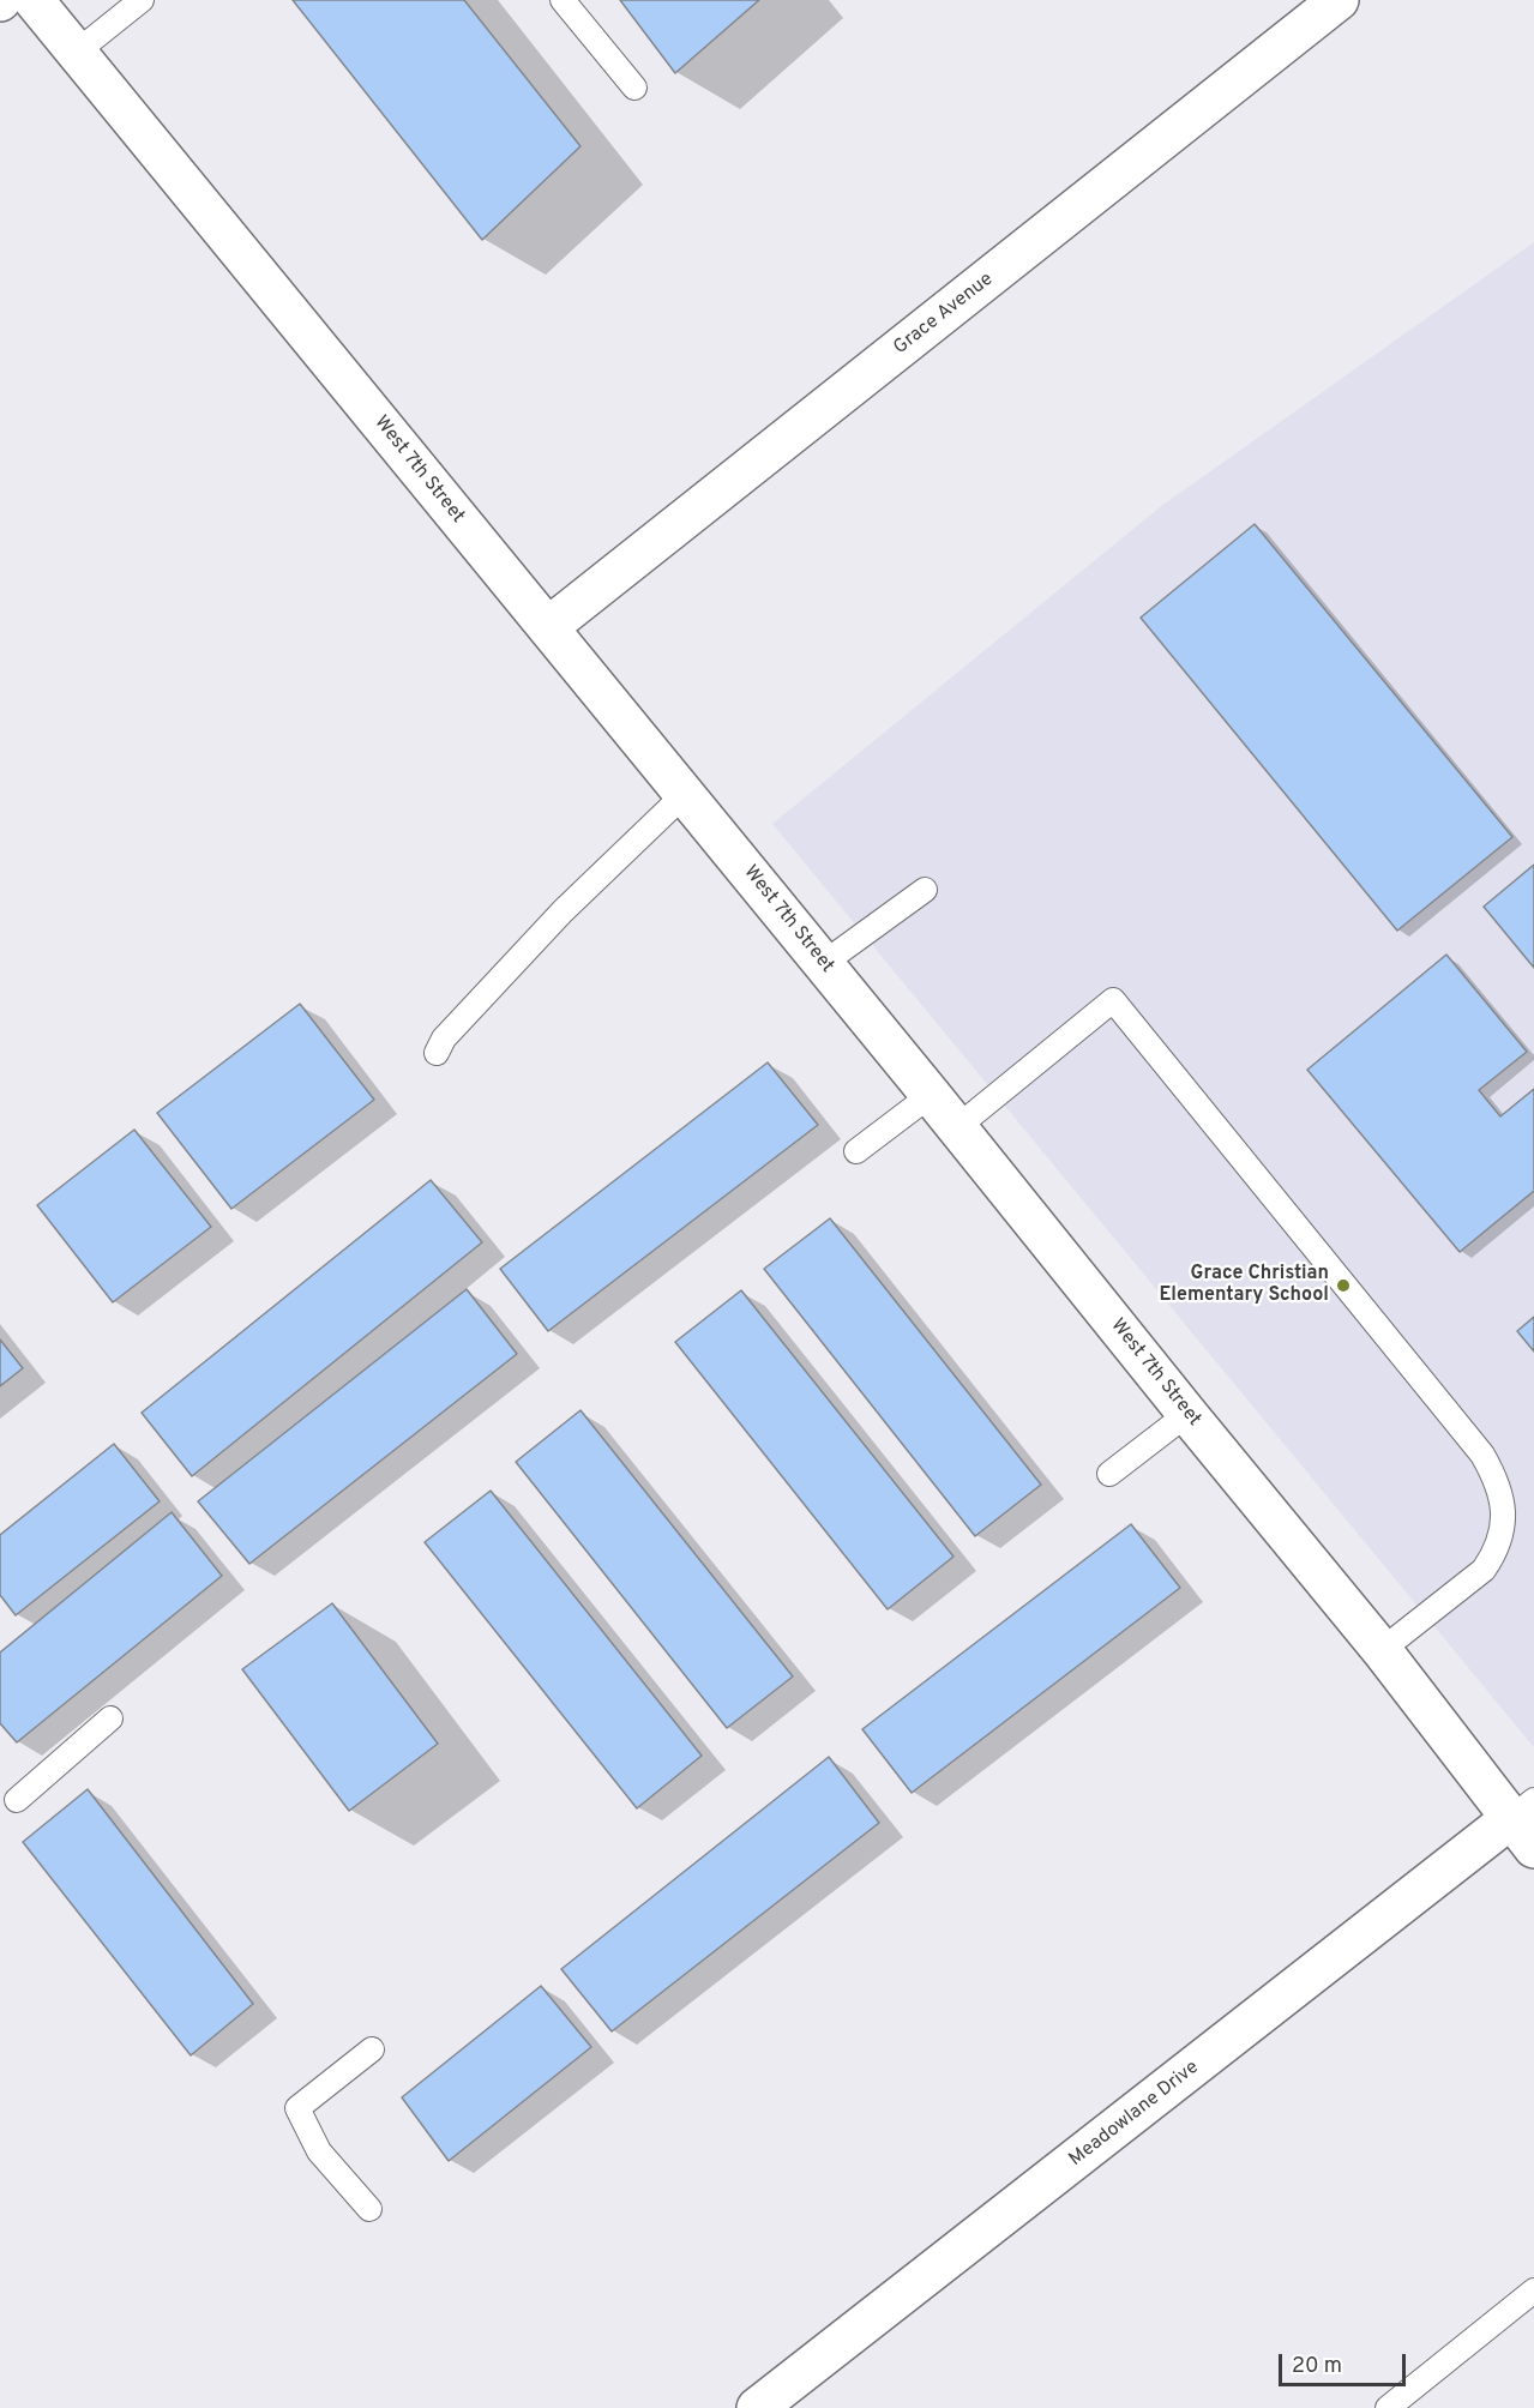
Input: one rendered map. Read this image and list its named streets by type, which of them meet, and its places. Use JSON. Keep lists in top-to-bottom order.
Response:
{
  "streets": {
    "main road": ["Grace Avenue", "West 7th Street", "Meadowlane Drive"]
  },
  "crossings": [
    ["Grace Avenue", "West 7th Street"],
    ["West 7th Street", "Meadowlane Drive"]
  ],
  "places": ["Grace Christian Elementary School"],
  "scale_bar": "20 m"
}
